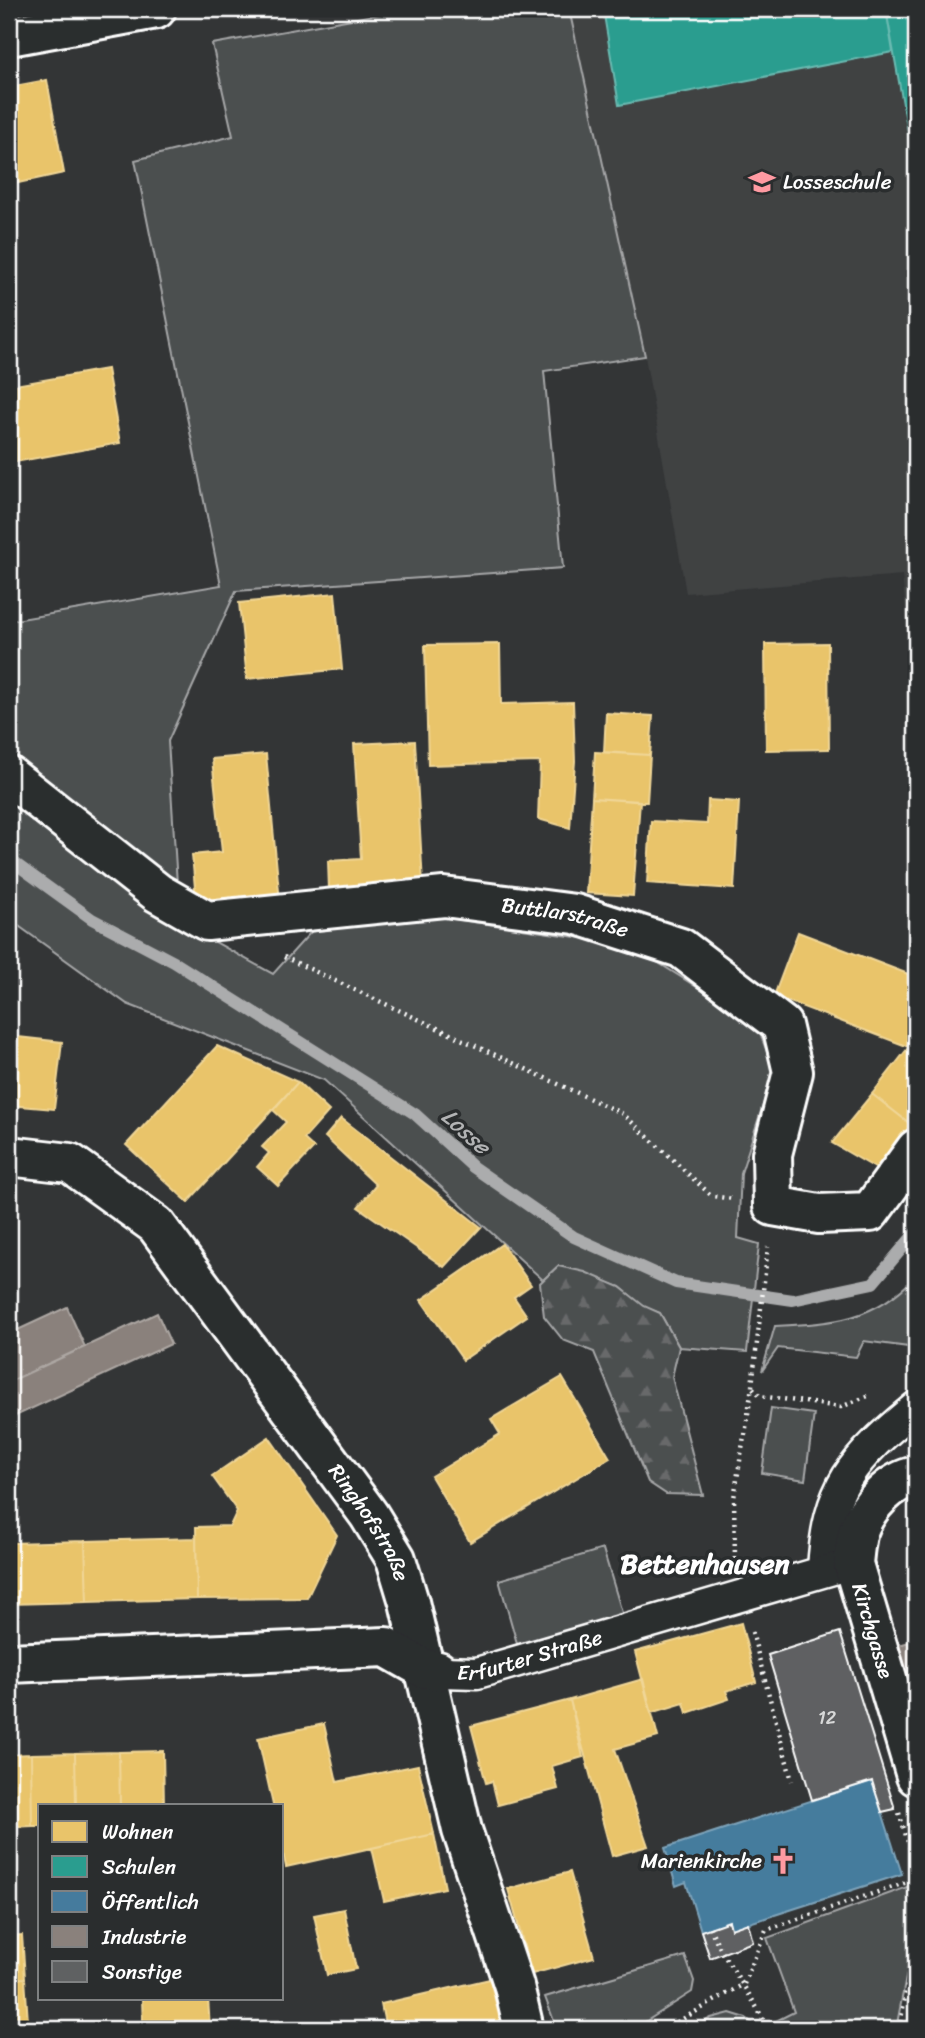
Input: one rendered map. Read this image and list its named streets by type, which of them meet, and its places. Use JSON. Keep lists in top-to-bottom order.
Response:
{
  "streets": {
    "street": [
      "Buttlarstraße",
      "Ringhofstraße",
      "Kirchgasse",
      "Erfurter Straße"
    ]
  },
  "crossings": [
    ["Ringhofstraße", "Erfurter Straße"],
    ["Kirchgasse", "Erfurter Straße"]
  ],
  "districts": ["Bettenhausen"],
  "water": ["Losse"],
  "places": {
    "school or university": ["Losseschule"],
    "church": ["Marienkirche"]
  },
  "house_numbers": ["12"],
  "legend": [
    "Wohnen",
    "Schulen",
    "Öffentlich",
    "Industrie",
    "Sonstige"
  ]
}
